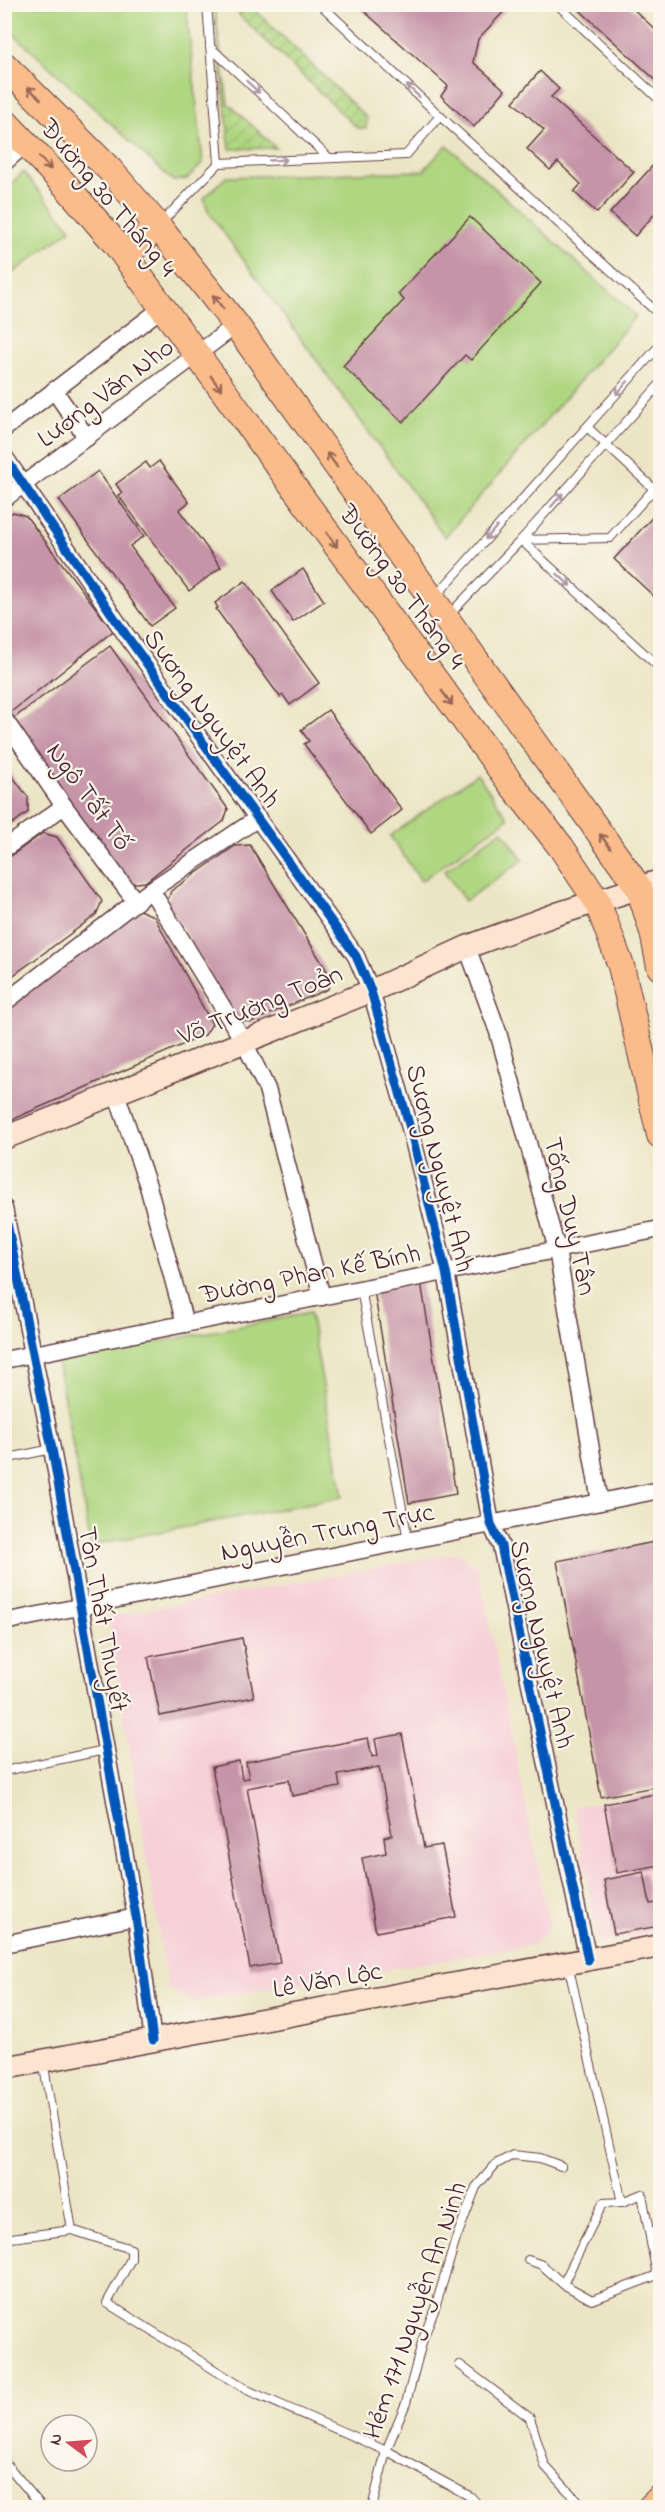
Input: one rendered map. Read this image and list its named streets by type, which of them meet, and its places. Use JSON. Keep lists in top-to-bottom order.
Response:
{
  "streets": {
    "main road": ["Đường 30 Tháng 4"],
    "street": [
      "Lương Văn Nho",
      "Sương Nguyệt Anh",
      "Ngô Tất Tố",
      "Võ Trường Toản",
      "Tống Duy Tân",
      "Đường Phan Kế Bính",
      "Nguyễn Trung Trực",
      "Tôn Thất Thuyết",
      "Lê Văn Lộc"
    ],
    "lane": ["Hẻm 171 Nguyễn An Ninh"]
  },
  "crossings": [
    ["Đường 30 Tháng 4", "Lương Văn Nho"],
    ["Đường 30 Tháng 4", "Võ Trường Toản"],
    ["Lương Văn Nho", "Sương Nguyệt Anh"],
    ["Sương Nguyệt Anh", "Võ Trường Toản"],
    ["Sương Nguyệt Anh", "Đường Phan Kế Bính"],
    ["Sương Nguyệt Anh", "Nguyễn Trung Trực"],
    ["Sương Nguyệt Anh", "Lê Văn Lộc"],
    ["Võ Trường Toản", "Tống Duy Tân"],
    ["Tống Duy Tân", "Đường Phan Kế Bính"],
    ["Tống Duy Tân", "Nguyễn Trung Trực"],
    ["Đường Phan Kế Bính", "Tôn Thất Thuyết"],
    ["Nguyễn Trung Trực", "Tôn Thất Thuyết"],
    ["Tôn Thất Thuyết", "Lê Văn Lộc"]
  ],
  "north": "left"
}
